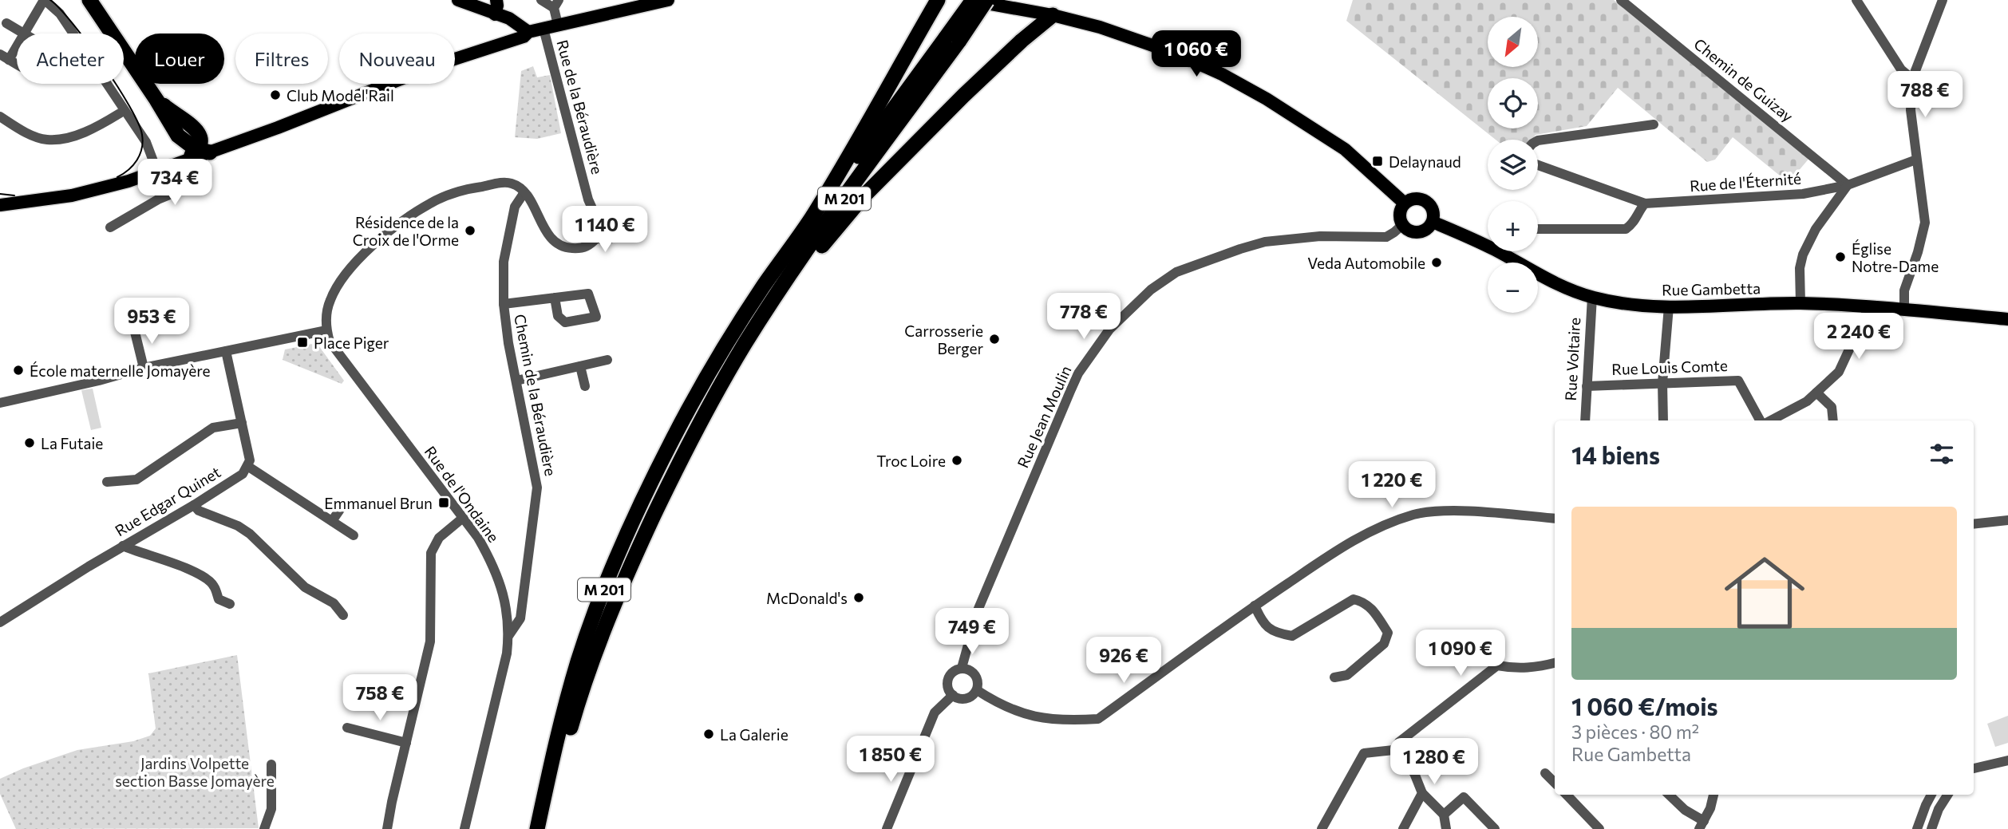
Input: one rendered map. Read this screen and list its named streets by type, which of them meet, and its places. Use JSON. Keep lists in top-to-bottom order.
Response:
{
  "streets": {
    "highway": ["M 201"],
    "main road": ["Rue Gambetta"],
    "street": [
      "Chemin de Guizay",
      "Rue de la Béraudière",
      "Rue de l'Éternité",
      "Rue Voltaire",
      "Rue Louis Comte",
      "Chemin de la Béraudière",
      "Rue Jean Moulin",
      "Rue de l'Ondaine",
      "Rue Edgar Quinet"
    ]
  },
  "crossings": [
    ["Chemin de Guizay", "Rue de l'Éternité"],
    ["Rue Gambetta", "Rue Voltaire"],
    ["Rue Gambetta", "Rue Jean Moulin"],
    ["Rue Voltaire", "Rue Louis Comte"],
    ["Chemin de la Béraudière", "Rue de l'Ondaine"]
  ],
  "parks": ["Jardins Volpette section Basse Jomayère"],
  "places": {
    "other": [
      "Club Model'Rail",
      "Résidence de la Croix de l'Orme",
      "Église Notre-Dame",
      "Veda Automobile",
      "Carrosserie Berger",
      "École maternelle Jomayère",
      "La Futaie",
      "Troc Loire",
      "McDonald's",
      "La Galerie"
    ],
    "transit": ["Delaynaud", "Place Piger", "Emmanuel Brun"]
  },
  "north": "bottom left",
  "page": {
    "map_buttons": ["+", "−"],
    "price": [
      "1 060 €",
      "788 €",
      "734 €",
      "1 140 €",
      "778 €",
      "953 €",
      "2 240 €",
      "1 220 €",
      "749 €",
      "1 090 €",
      "926 €",
      "758 €",
      "1 850 €",
      "1 280 €"
    ],
    "chip": [
      "Acheter",
      "Louer",
      "Filtres",
      "Nouveau"
    ],
    "heading": "14 biens",
    "list": [
      {
        "name": "1 060 €/mois",
        "note": "3 pièces · 80 m² · Rue Gambetta"
      }
    ]
  }
}
